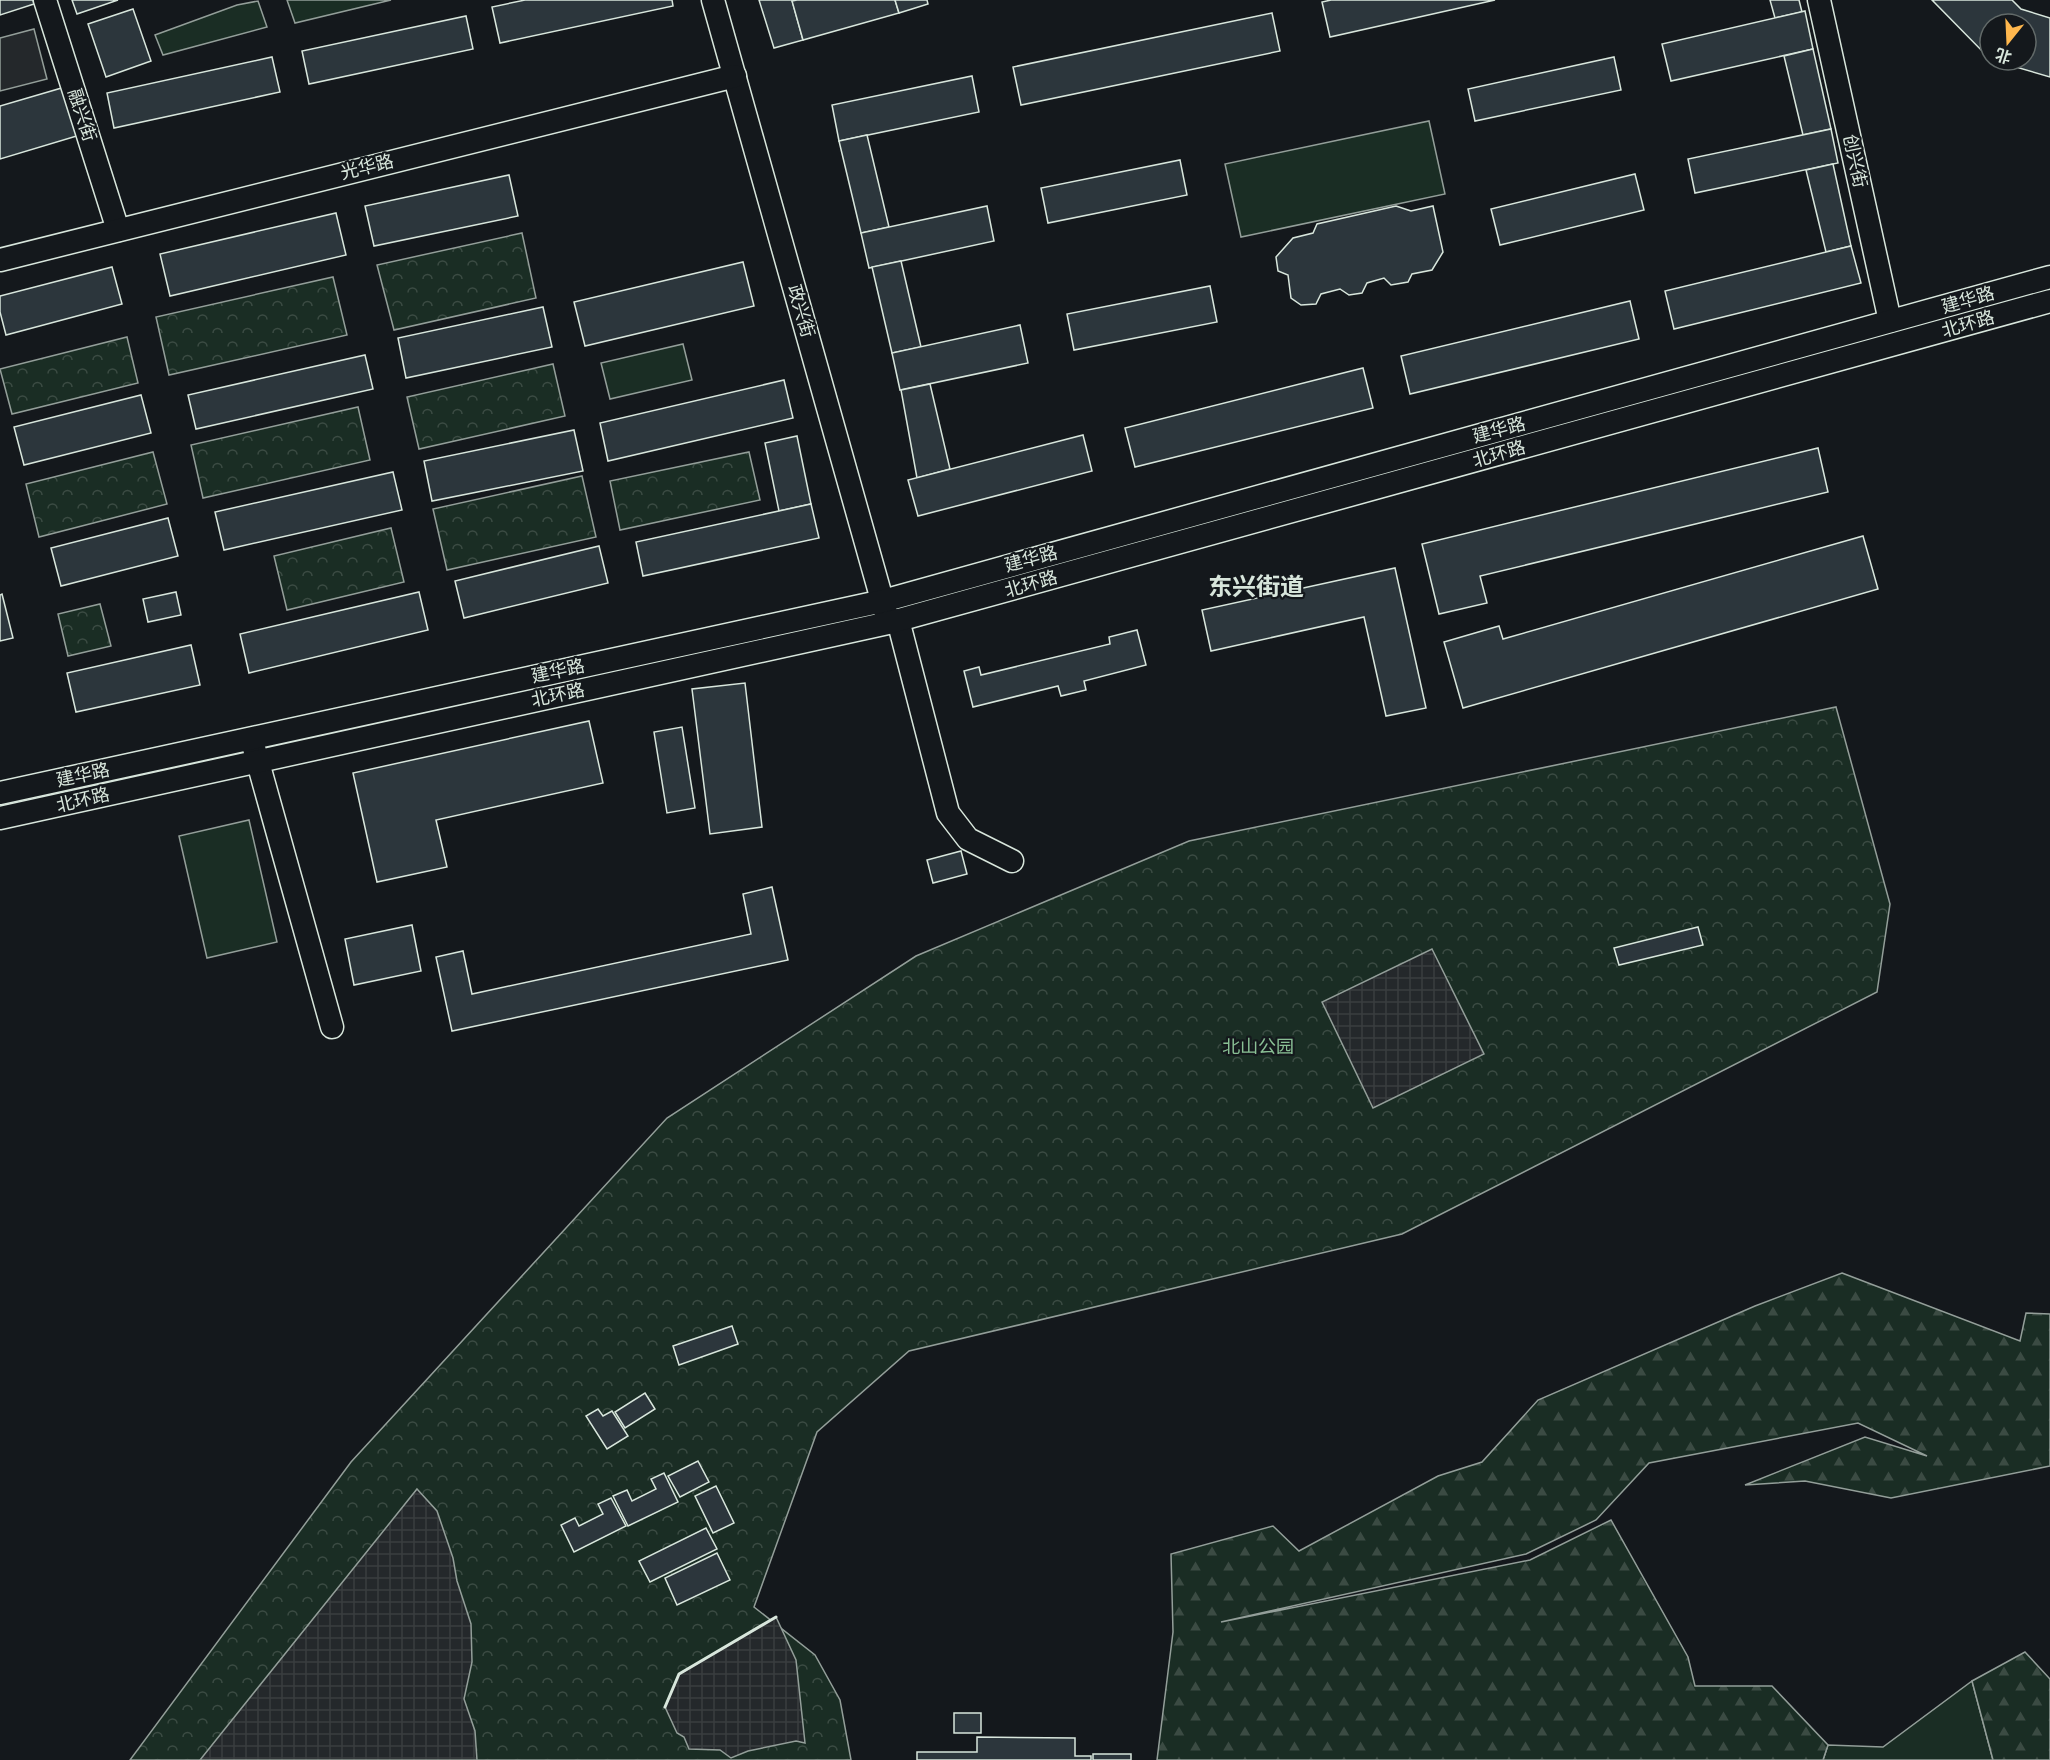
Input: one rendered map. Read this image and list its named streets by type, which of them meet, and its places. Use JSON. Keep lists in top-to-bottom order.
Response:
{
  "streets": {
    "street": [
      "融兴街",
      "创兴街",
      "光华路",
      "建华路",
      "政兴街",
      "北环路"
    ]
  },
  "crossings": [
    ["融兴街", "光华路"],
    ["创兴街", "建华路"],
    ["光华路", "政兴街"],
    ["建华路", "政兴街"],
    ["政兴街", "北环路"]
  ],
  "districts": ["东兴街道"],
  "parks": ["北山公园"],
  "north": "bottom"
}
